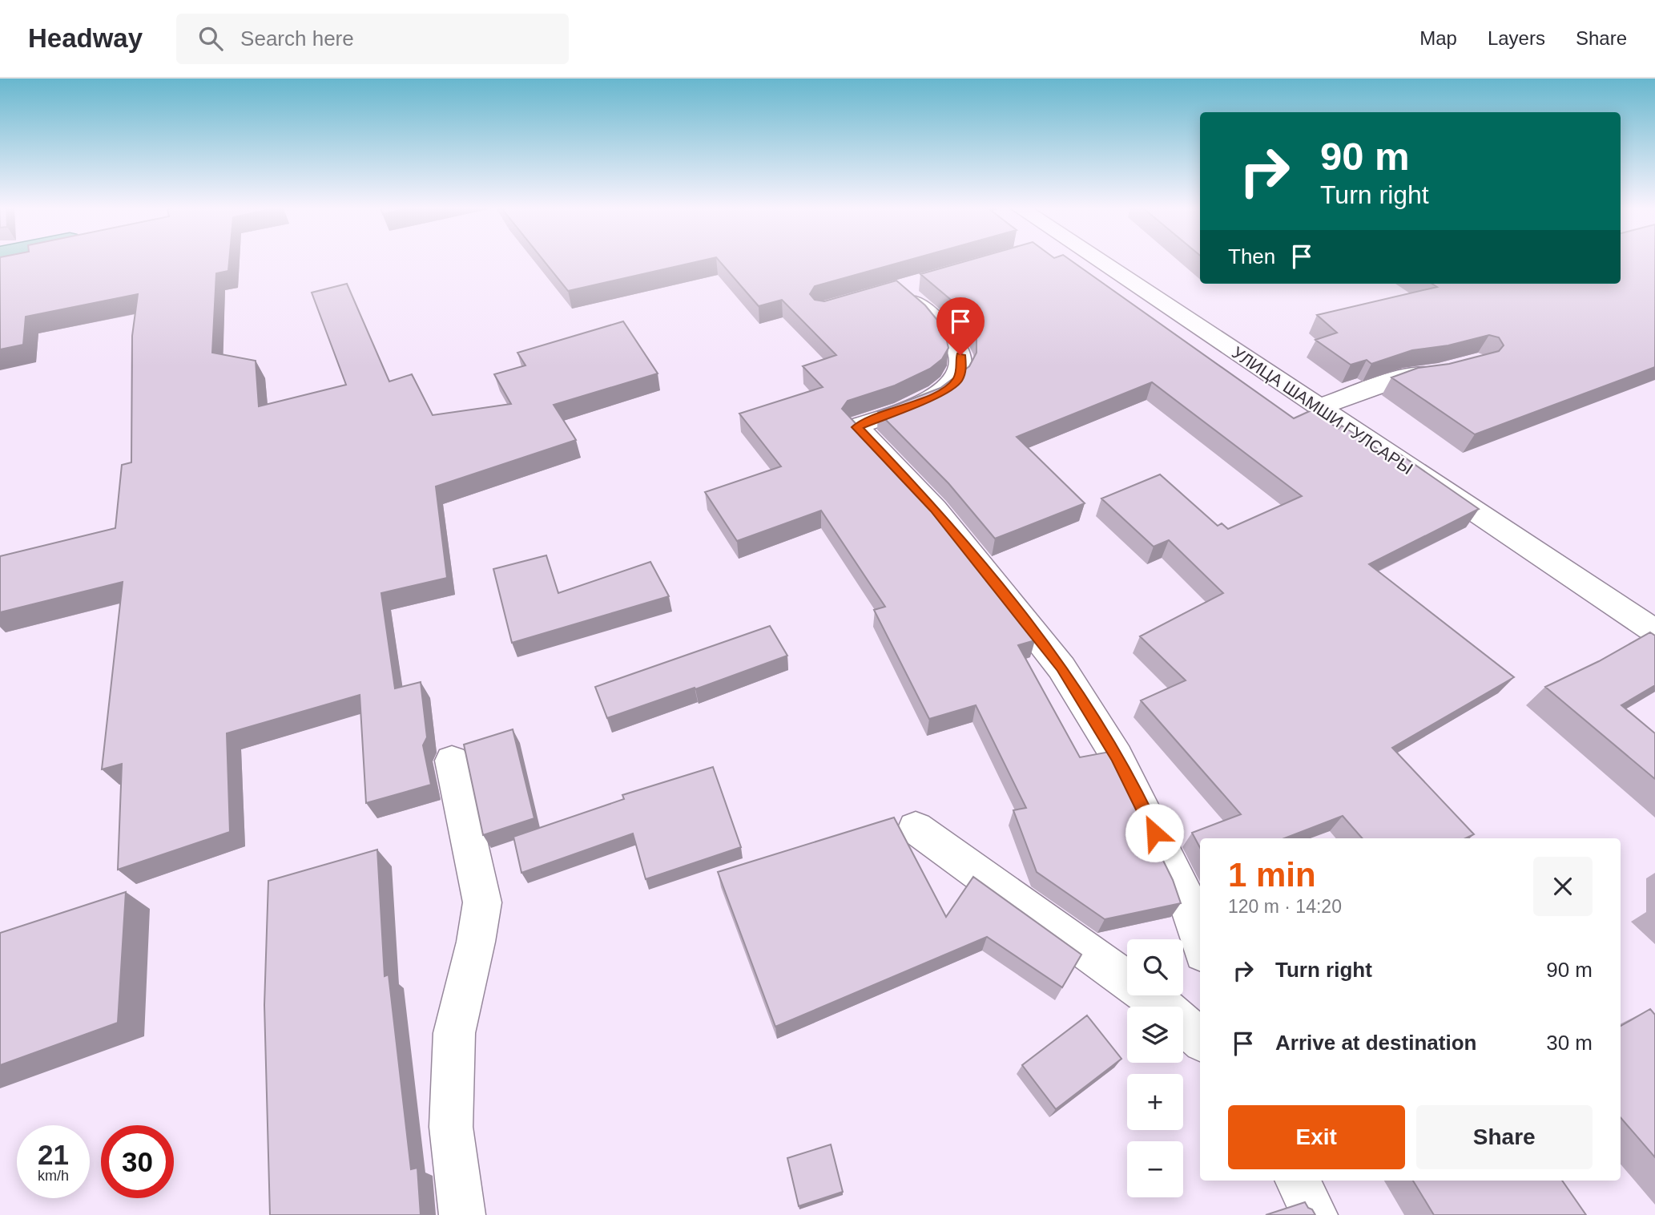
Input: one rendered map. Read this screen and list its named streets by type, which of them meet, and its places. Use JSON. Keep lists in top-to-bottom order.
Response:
{
  "streets": {
    "street": ["УЛИЦА ШАМШИ ГУЛСАРЫ"]
  },
  "page": {
    "header": "Headway",
    "search": "Search here",
    "nav": ["Map", "Layers", "Share"],
    "turn": ["90 m", "Turn right"],
    "then": "Then",
    "heading": ["1 min", "120 m · 14:20"],
    "list": [
      {
        "name": "Turn right",
        "value": "90 m"
      },
      {
        "name": "Arrive at destination",
        "value": "30 m"
      }
    ],
    "map_buttons": ["+", "−"],
    "buttons": ["Exit", "Share"],
    "speed": "21 km/h",
    "limit": "30"
  }
}
